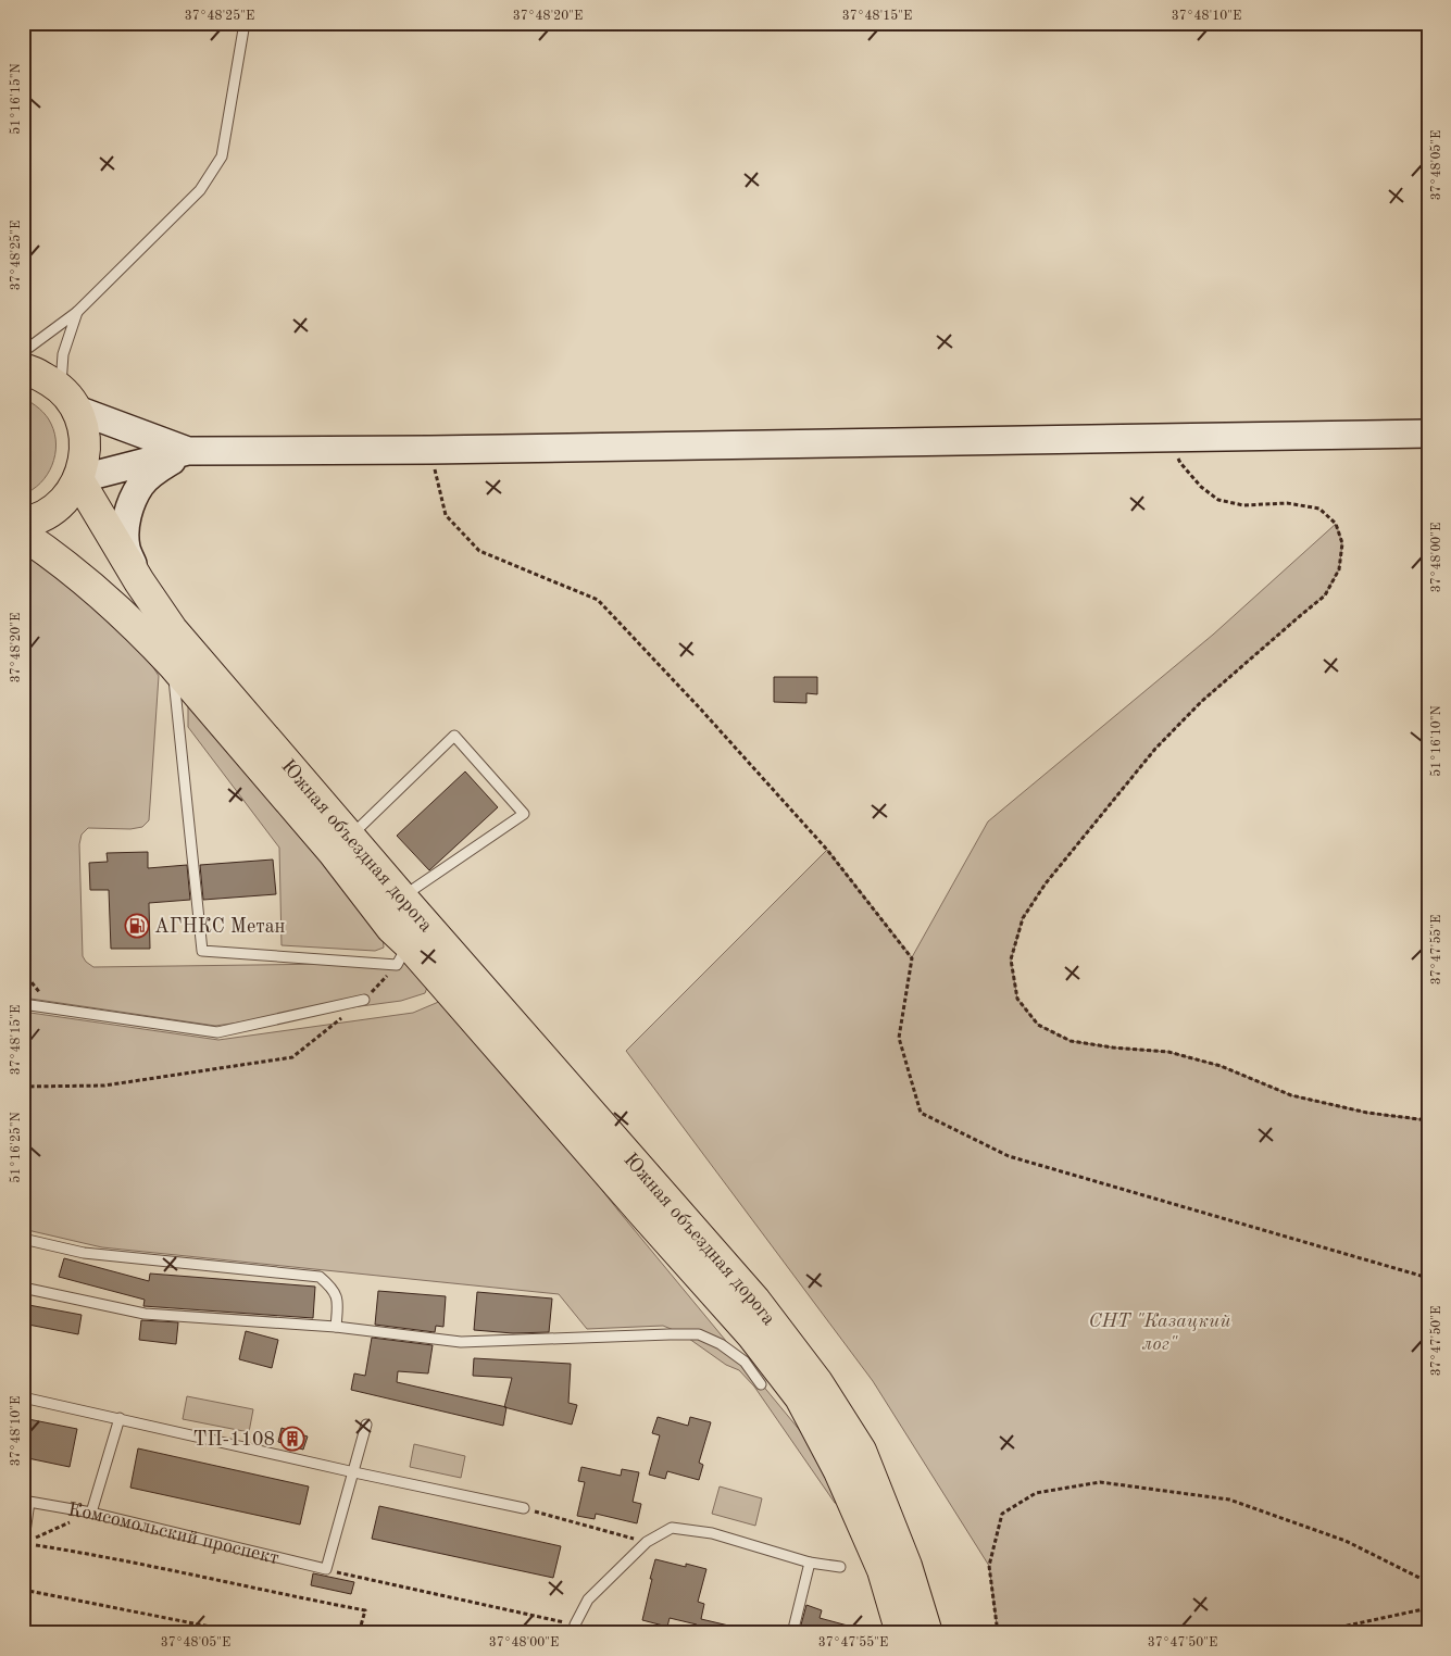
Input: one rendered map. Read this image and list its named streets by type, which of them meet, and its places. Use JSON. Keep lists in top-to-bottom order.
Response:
{
  "streets": {
    "main road": ["Южная объездная дорога"],
    "lane": ["Комсомольский проспект"]
  },
  "parks": ["СНТ \"Казацкий лог\""],
  "places": {
    "fuel station": ["АГНКС Метан"],
    "building": ["ТП-1108"]
  },
  "coordinates": [
    "37°48'25\"E",
    "37°48'20\"E",
    "37°48'15\"E",
    "37°48'10\"E",
    "51°16'15\"N",
    "37°48'05\"E",
    "37°48'00\"E",
    "51°16'10\"N",
    "37°47'55\"E",
    "51°16'25\"N",
    "37°47'50\"E"
  ]
}
